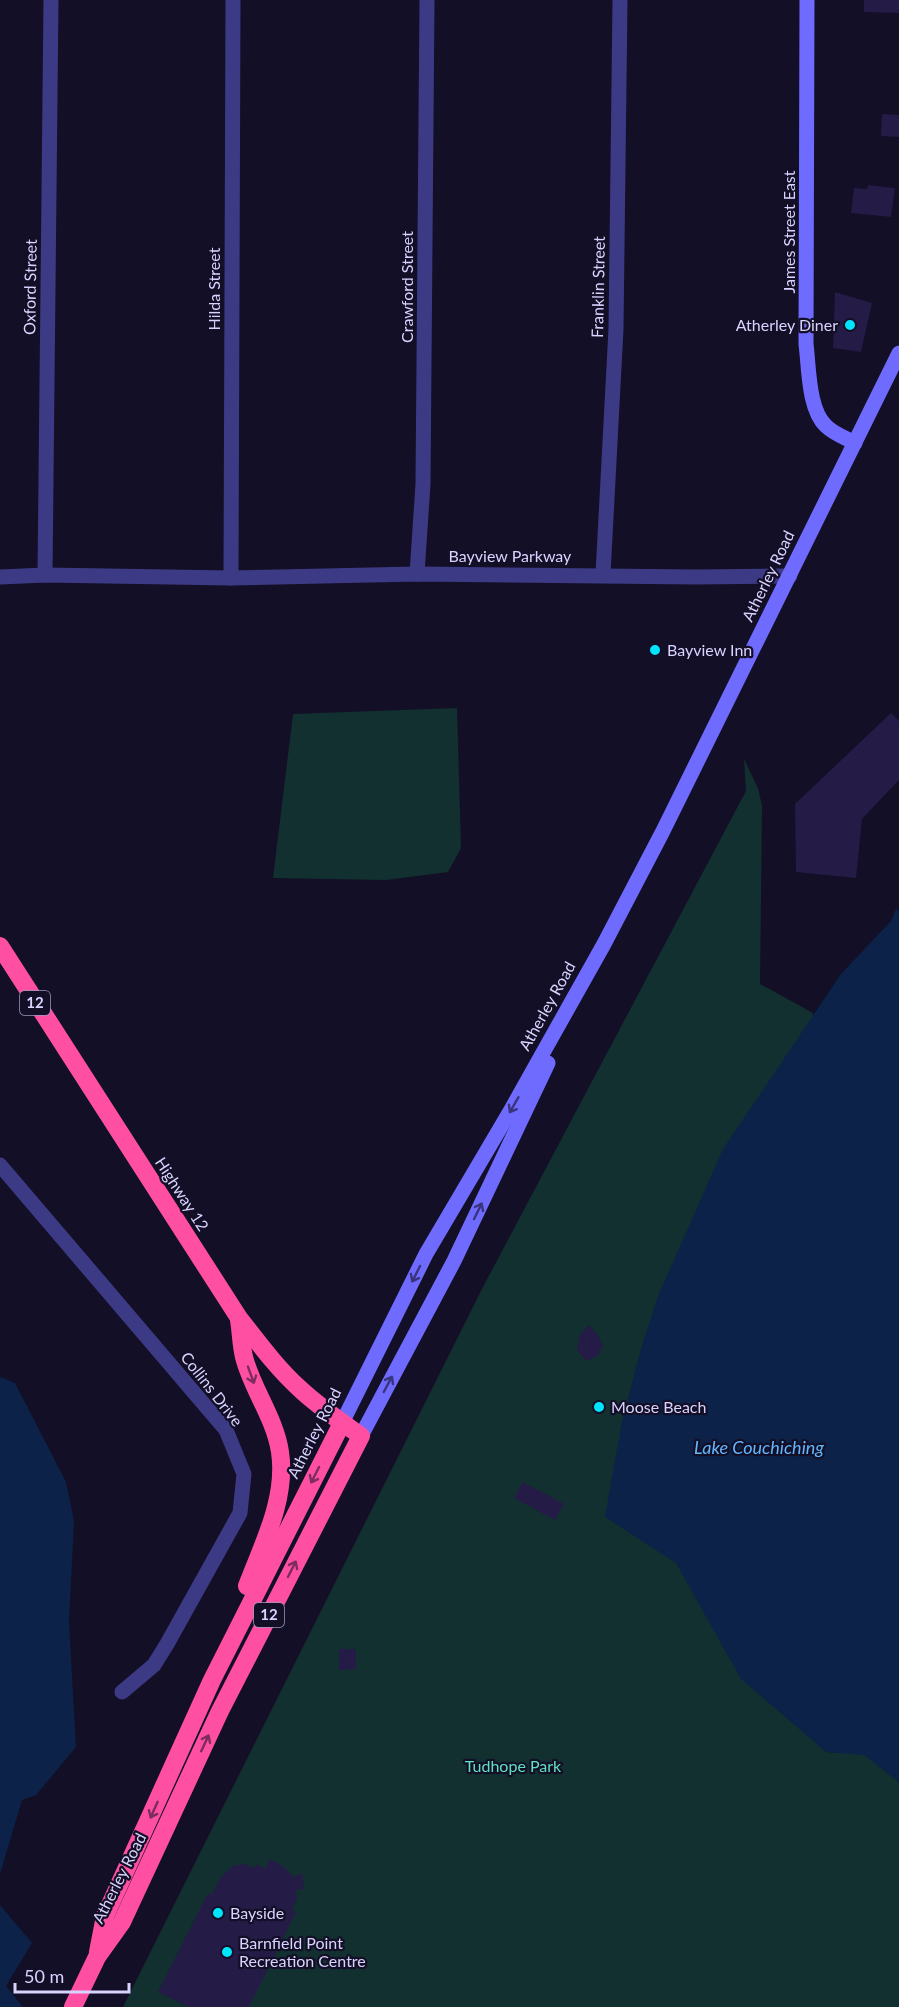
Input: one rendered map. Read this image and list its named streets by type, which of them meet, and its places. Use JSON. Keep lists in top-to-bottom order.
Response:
{
  "streets": {
    "highway": ["Atherley Road", "12", "Highway 12"],
    "main road": ["James Street East"],
    "street": [
      "Oxford Street",
      "Crawford Street",
      "Franklin Street",
      "Hilda Street",
      "Bayview Parkway",
      "Collins Drive"
    ]
  },
  "crossings": [
    ["James Street East", "Atherley Road"],
    ["Oxford Street", "Bayview Parkway"],
    ["Crawford Street", "Bayview Parkway"],
    ["Franklin Street", "Bayview Parkway"],
    ["Hilda Street", "Bayview Parkway"],
    ["Bayview Parkway", "Atherley Road"],
    ["Atherley Road", "Highway 12"]
  ],
  "water": ["Lake Couchiching"],
  "parks": ["Tudhope Park"],
  "places": [
    "Atherley Diner",
    "Bayview Inn",
    "Moose Beach",
    "Bayside",
    "Barnfield Point Recreation Centre"
  ],
  "scale_bar": "50 m"
}
